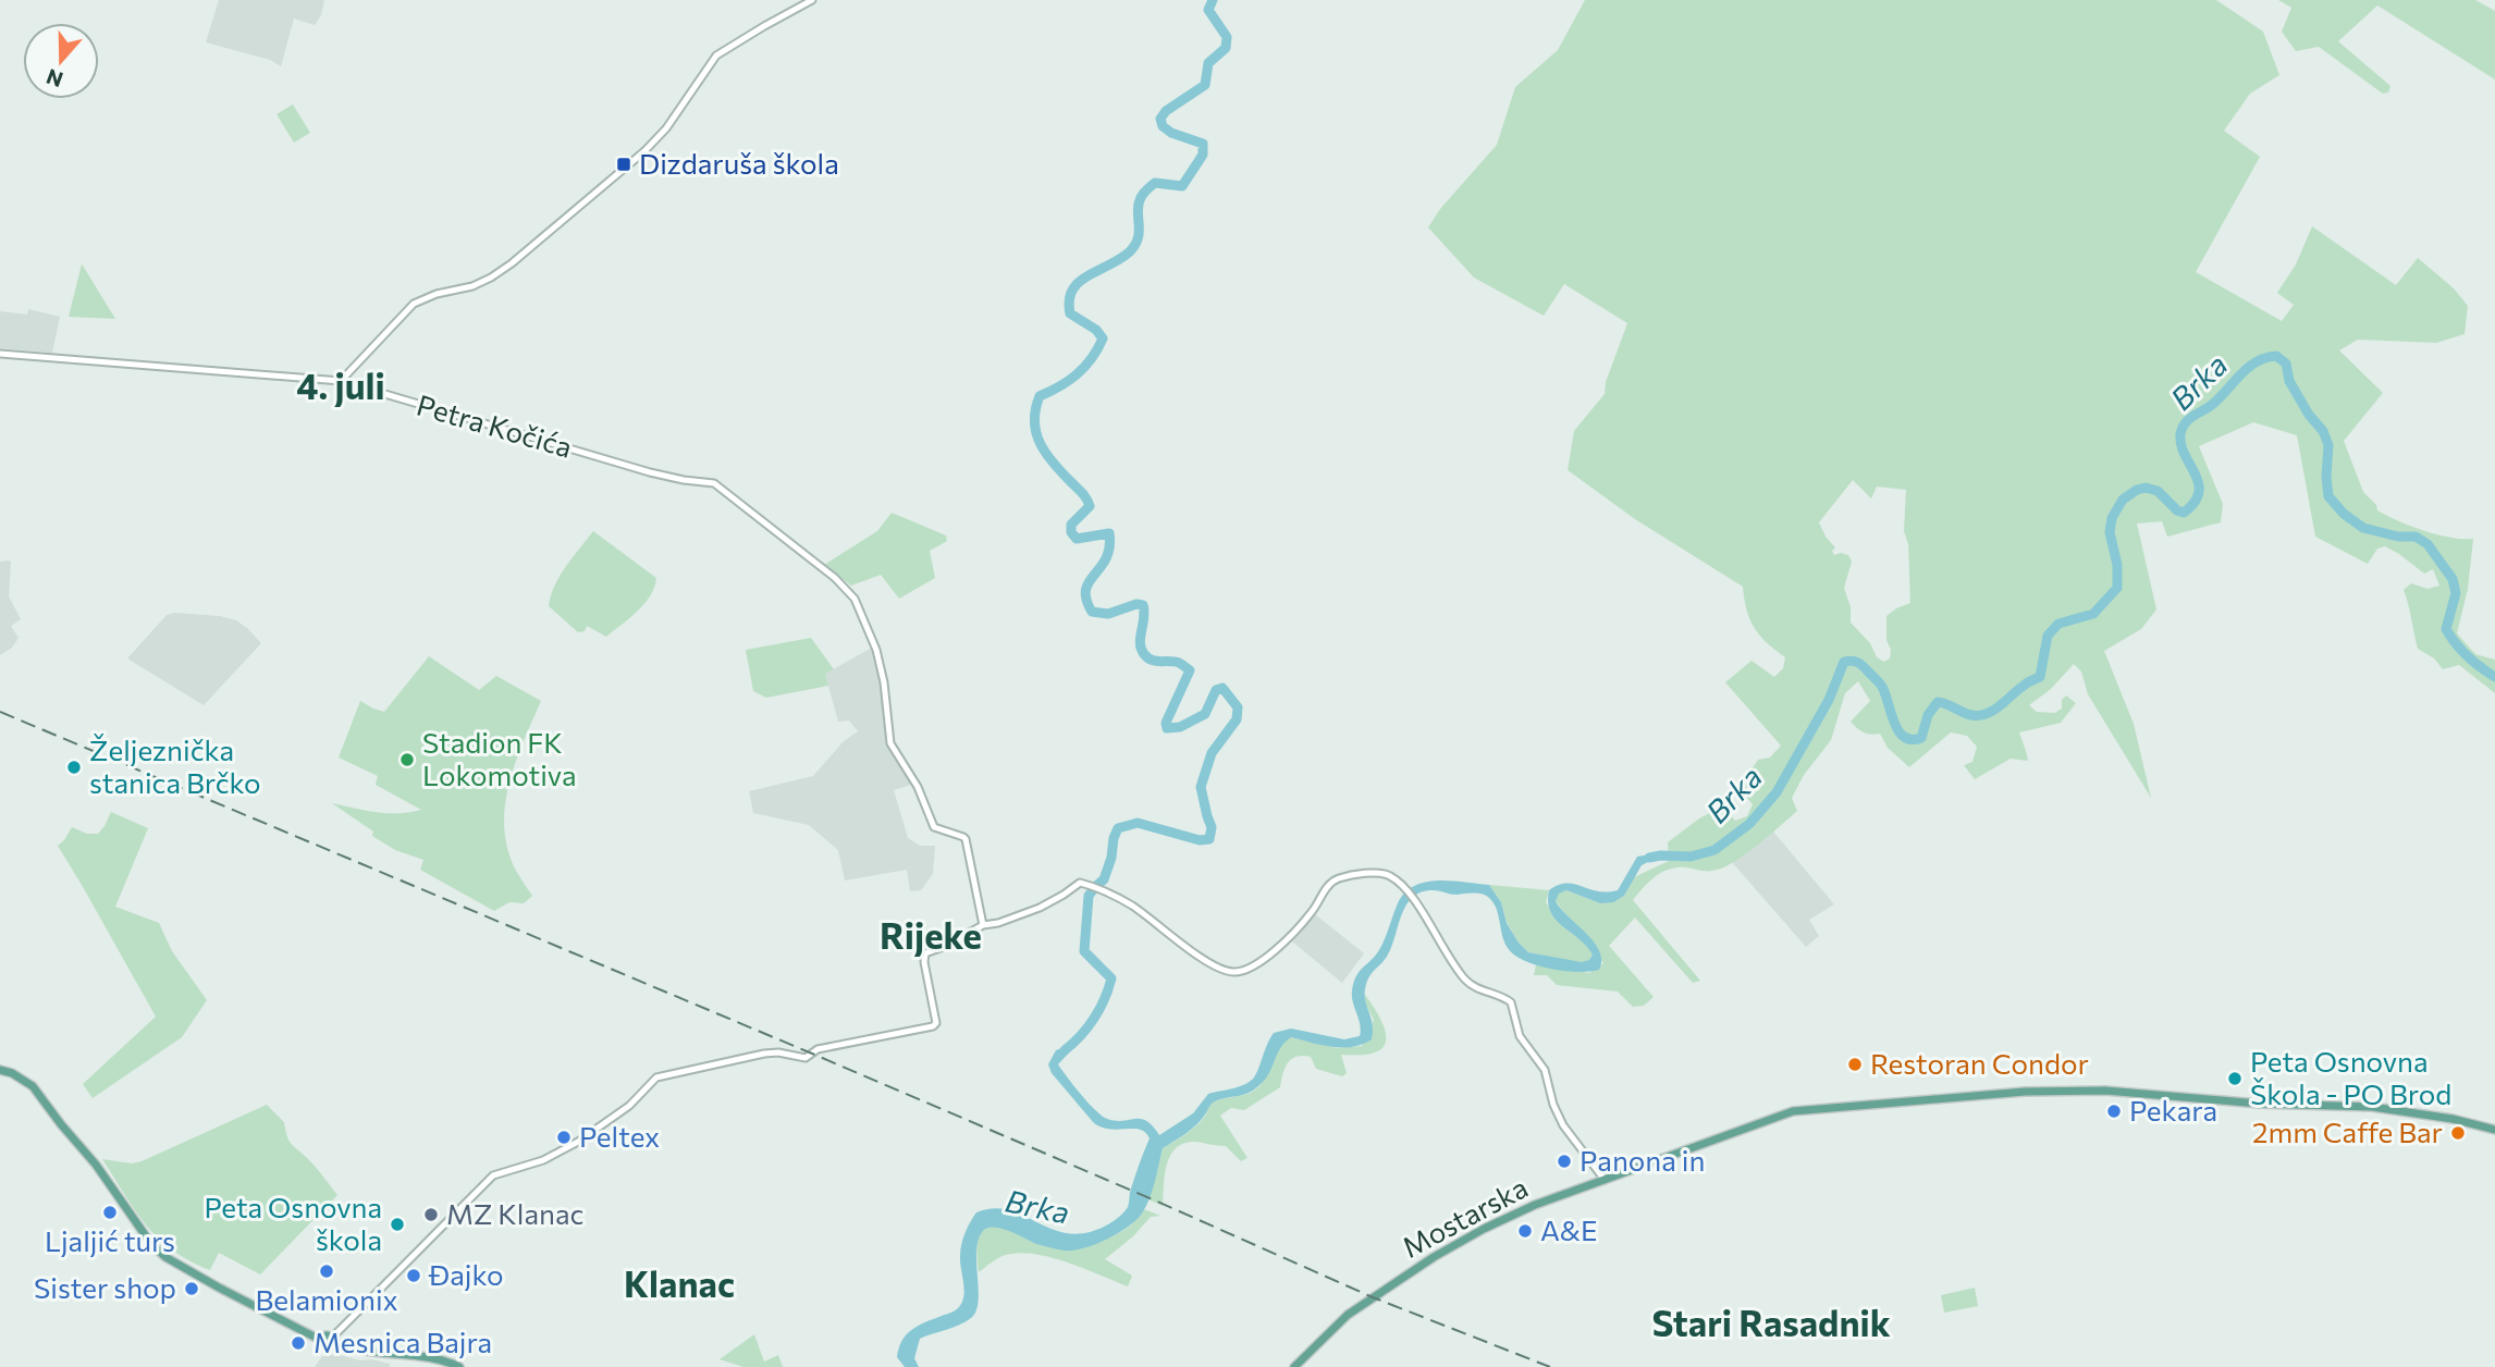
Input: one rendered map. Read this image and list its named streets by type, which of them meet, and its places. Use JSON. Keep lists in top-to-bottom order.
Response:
{
  "streets": {
    "main road": ["Mostarska"],
    "street": ["Petra Kočića"]
  },
  "districts": [
    "4. juli",
    "Rijeke",
    "Klanac",
    "Stari Rasadnik"
  ],
  "water": ["Brka"],
  "places": {
    "transit": ["Dizdaruša škola"],
    "other": [
      "Stadion FK Lokomotiva",
      "Željeznička stanica Brčko",
      "Restoran Condor",
      "Peta Osnovna Škola - PO Brod",
      "Pekara",
      "2mm Caffe Bar",
      "Peltex",
      "Panona in",
      "Ljaljić turs",
      "MZ Klanac",
      "Peta Osnovna škola",
      "A&E",
      "Belamionix",
      "Đajko",
      "Sister shop",
      "Mesnica Bajra"
    ]
  },
  "north": "bottom"
}
